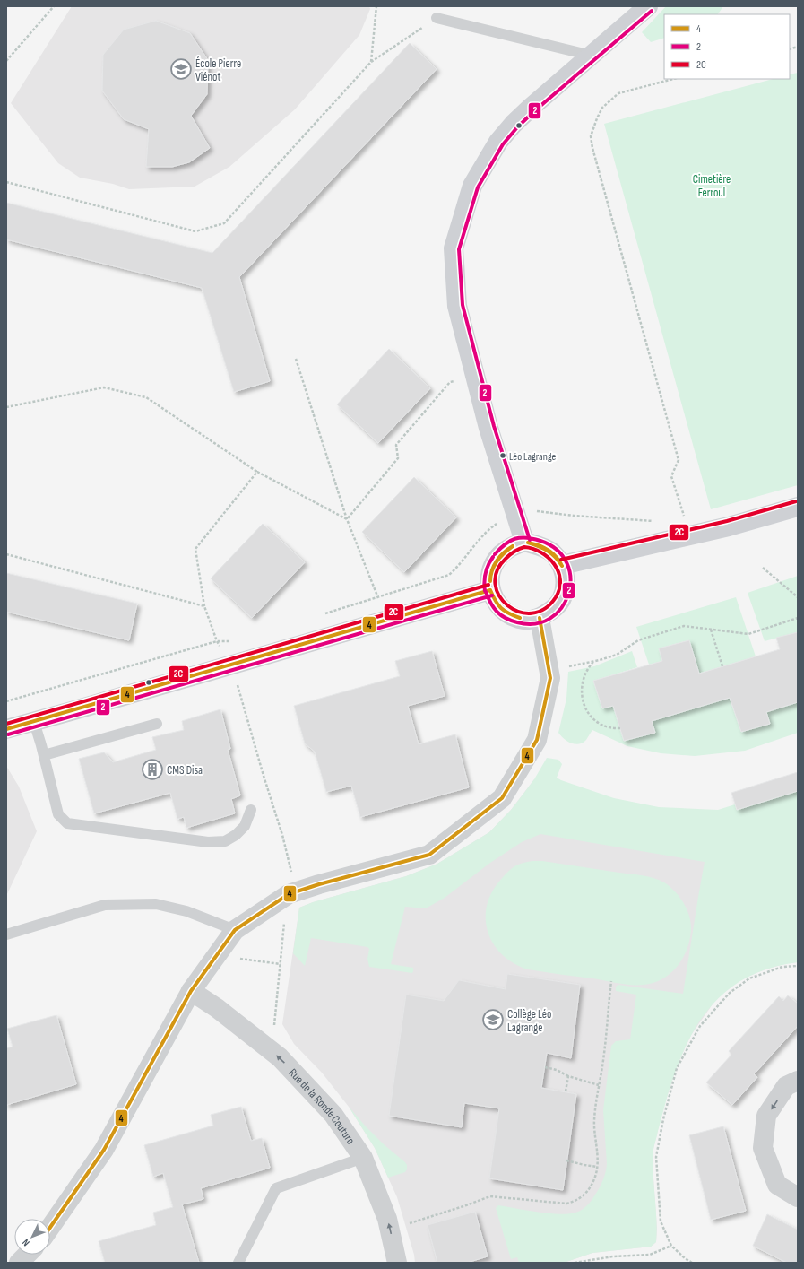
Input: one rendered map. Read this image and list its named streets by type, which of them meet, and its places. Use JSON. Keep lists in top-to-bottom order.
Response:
{
  "streets": {
    "street": ["Rue de la Ronde Couture"]
  },
  "one_way": ["Rue de la Ronde Couture"],
  "parks": ["Cimetière Ferroul"],
  "places": {
    "school or university": ["École Pierre Viénot", "Collège Léo Lagrange"],
    "other": ["Léo Lagrange"],
    "building": ["CMS Disa"]
  },
  "lines": ["transit line 2", "transit line 2C", "transit line 4"],
  "legend": ["4", "2", "2C"],
  "north": "bottom left"
}
